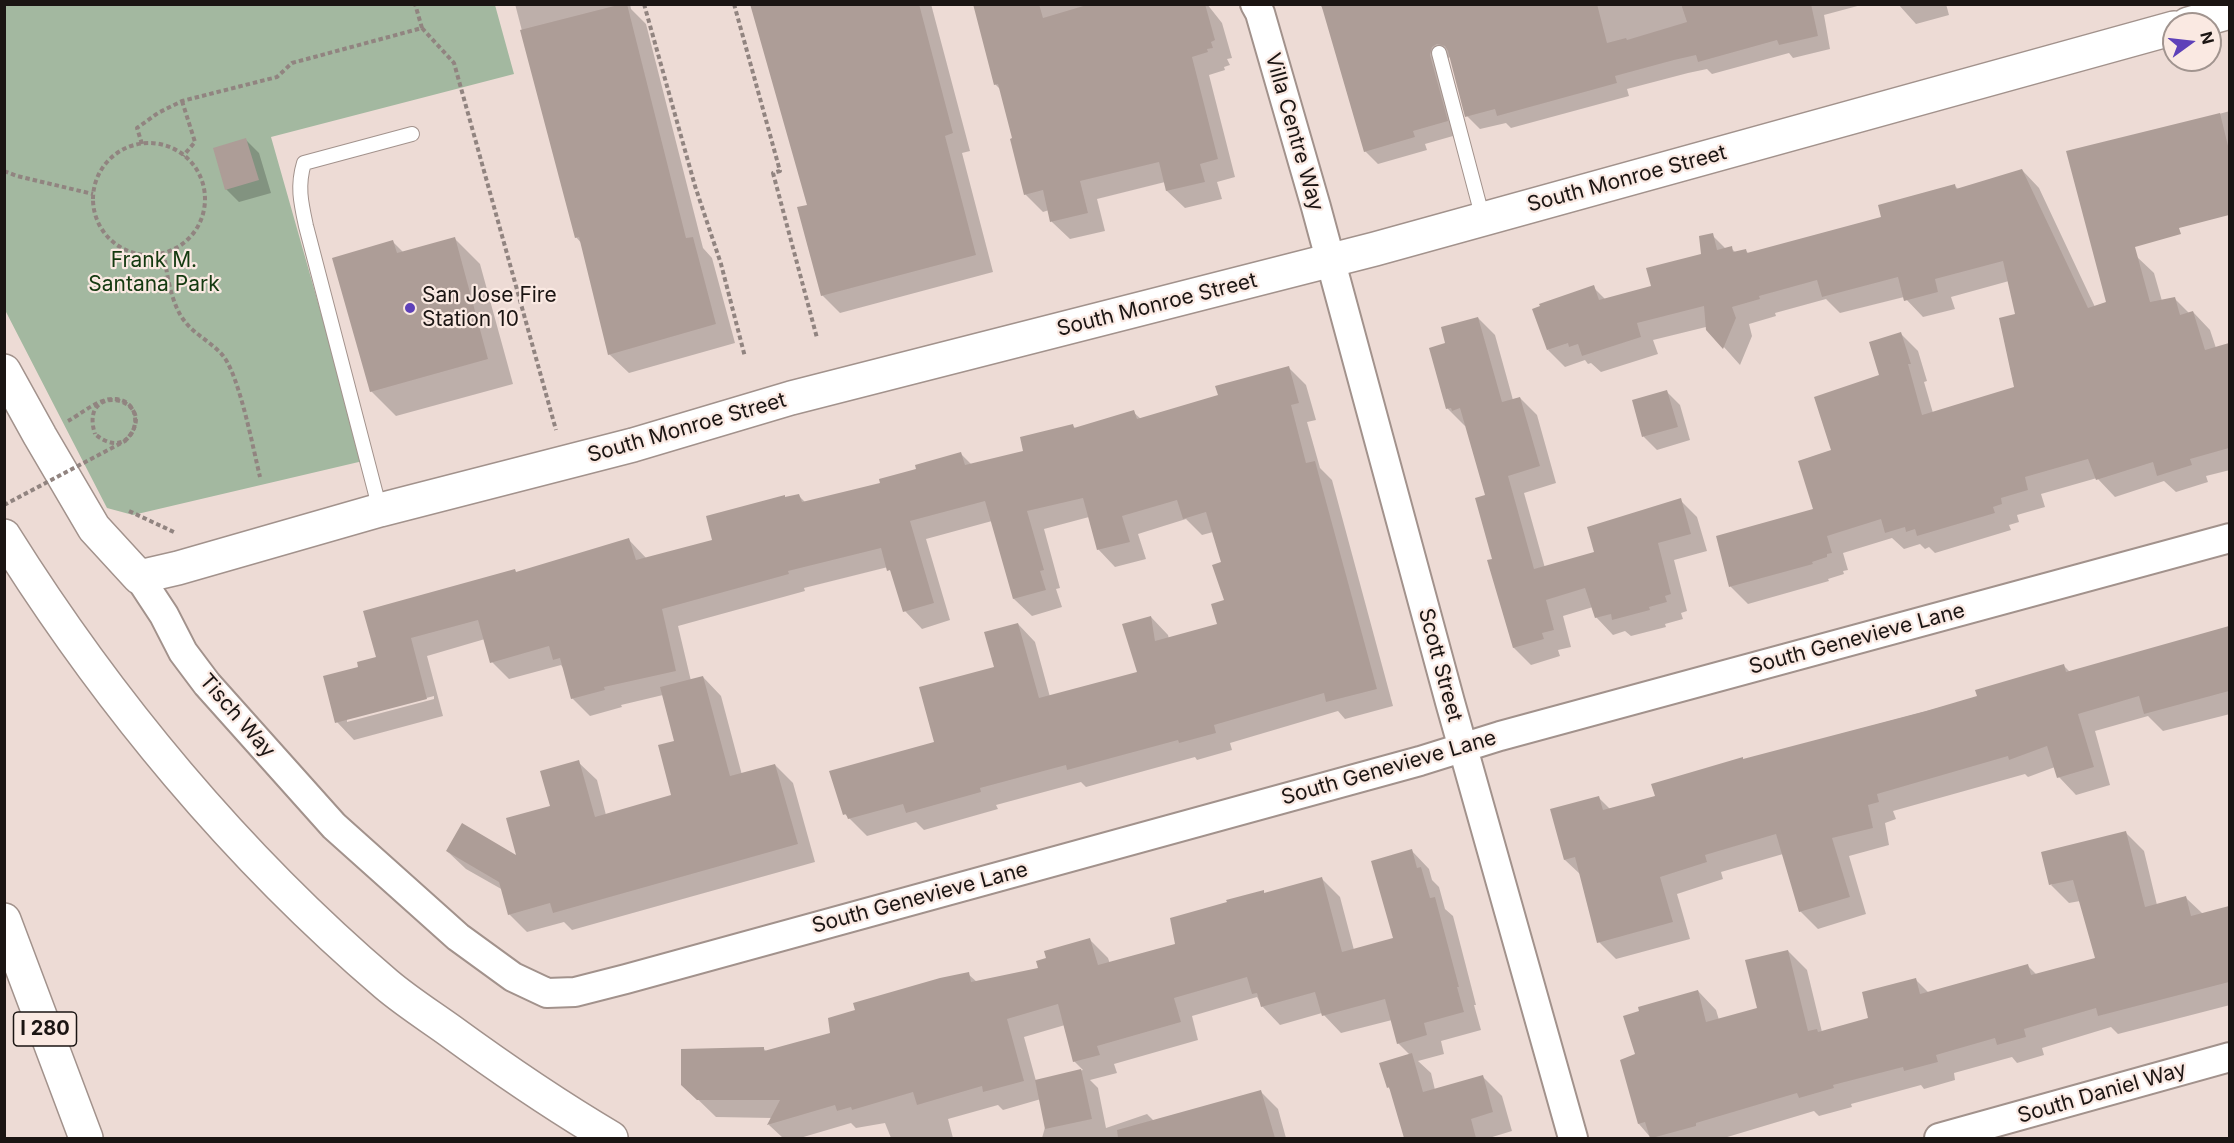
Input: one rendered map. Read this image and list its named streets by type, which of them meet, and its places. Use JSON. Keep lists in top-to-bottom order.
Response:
{
  "streets": {
    "main road": ["South Monroe Street", "Tisch Way", "I 280"],
    "street": [
      "Villa Centre Way",
      "South Genevieve Lane",
      "Scott Street",
      "South Daniel Way"
    ]
  },
  "crossings": [
    ["Villa Centre Way", "South Monroe Street"],
    ["Villa Centre Way", "Scott Street"],
    ["South Monroe Street", "Scott Street"],
    ["South Monroe Street", "Tisch Way"],
    ["South Genevieve Lane", "Scott Street"],
    ["South Genevieve Lane", "Tisch Way"]
  ],
  "parks": ["Frank M. Santana Park"],
  "places": ["San Jose Fire Station 10"],
  "north": "right"
}
